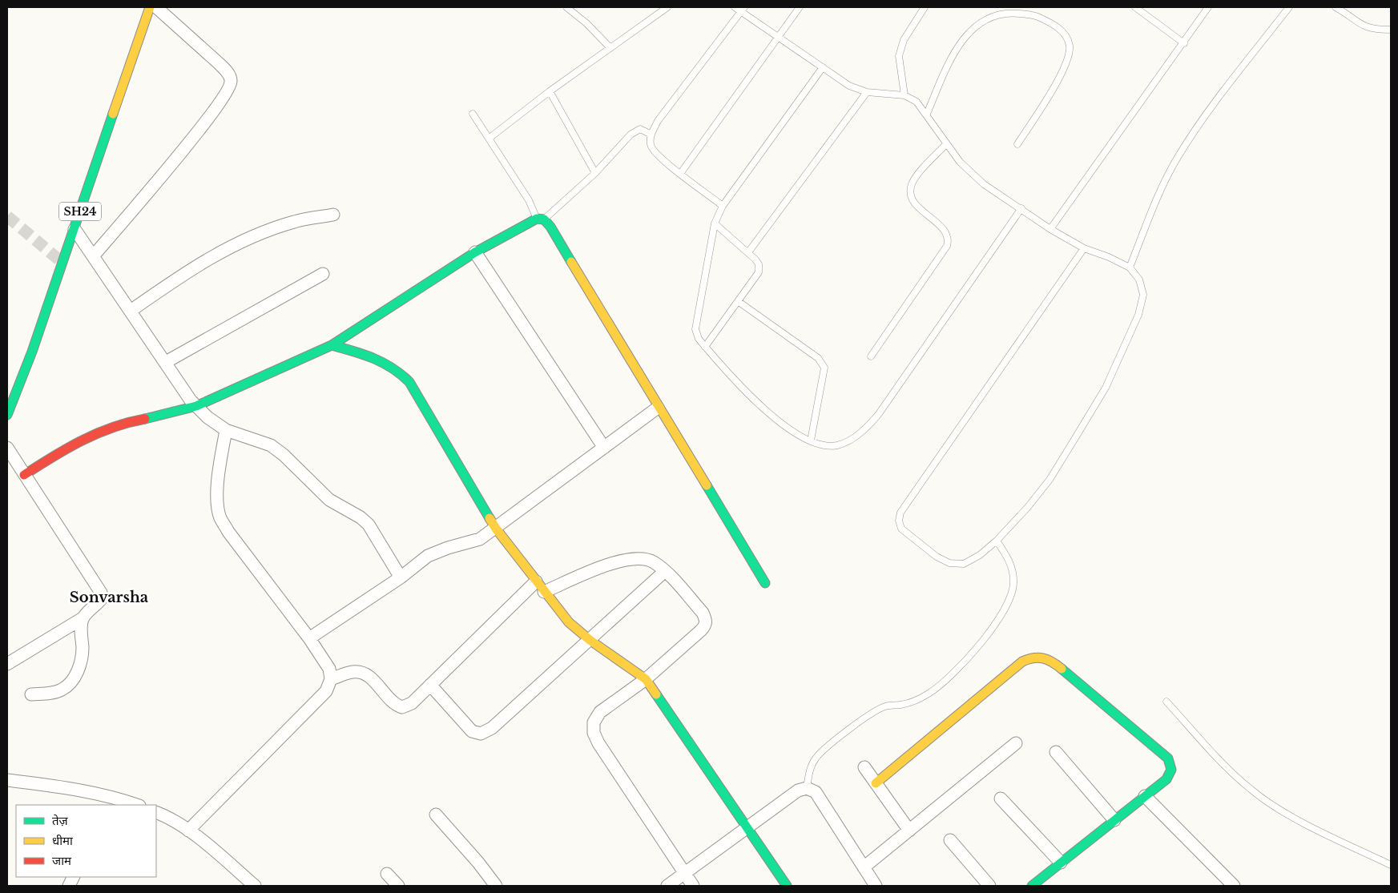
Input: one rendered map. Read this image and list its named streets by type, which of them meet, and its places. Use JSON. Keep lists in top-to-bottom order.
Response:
{
  "streets": {
    "street": ["SH24"]
  },
  "districts": ["Sonvarsha"],
  "legend": ["तेज़", "धीमा", "जाम"]
}
